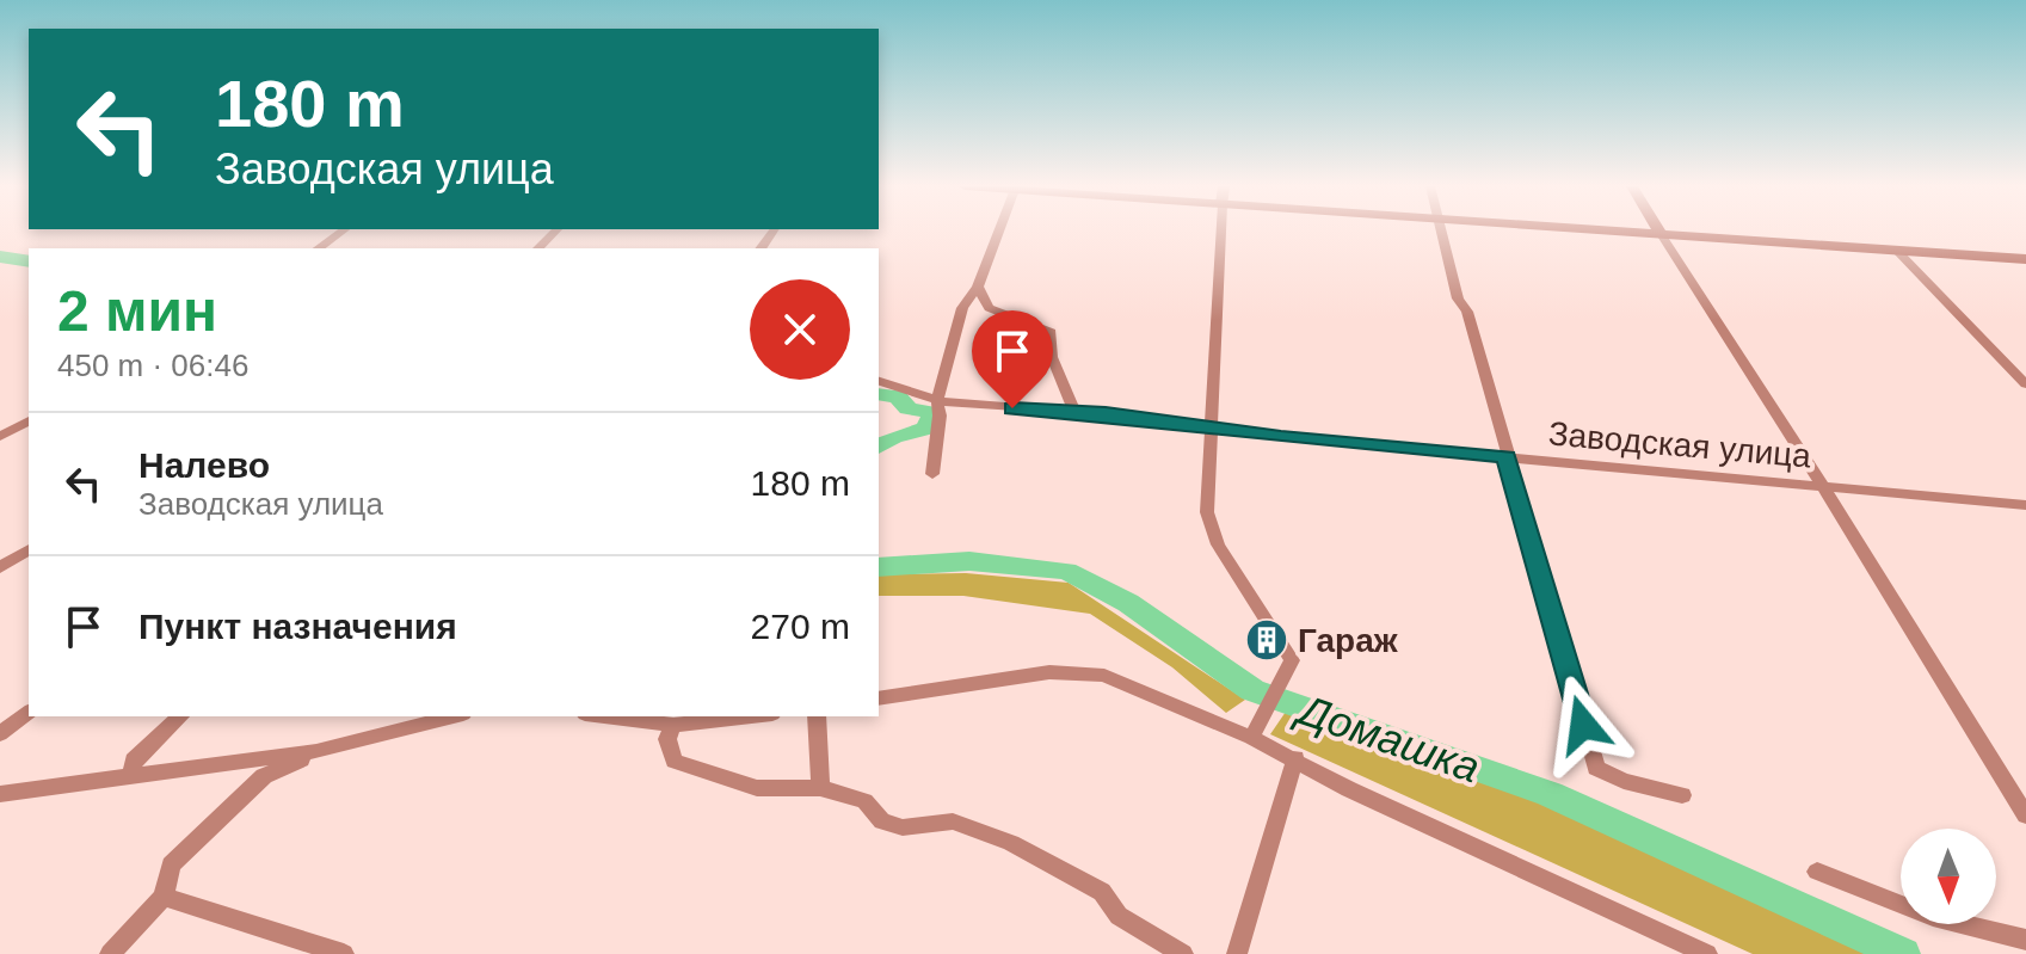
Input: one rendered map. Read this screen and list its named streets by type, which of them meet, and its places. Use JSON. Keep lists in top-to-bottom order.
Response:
{
  "streets": {
    "street": ["Заводская улица"]
  },
  "water": ["Домашка"],
  "places": {
    "building": ["Гараж"]
  },
  "north": "bottom",
  "page": {
    "turn": ["180 m", "Заводская улица"],
    "heading": ["2 мин", "450 m · 06:46"],
    "list": [
      {
        "name": "Налево",
        "note": "Заводская улица",
        "value": "180 m"
      },
      {
        "name": "Пункт назначения",
        "value": "270 m"
      }
    ]
  }
}
